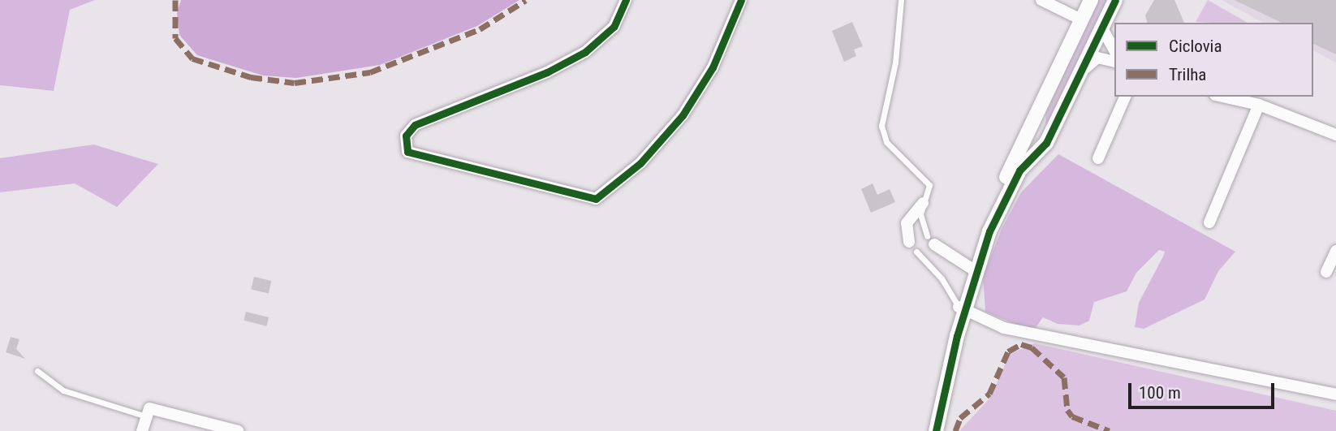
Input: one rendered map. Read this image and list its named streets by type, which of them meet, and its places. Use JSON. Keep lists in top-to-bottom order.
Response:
{
  "legend": ["Ciclovia", "Trilha"],
  "scale_bar": "100 m"
}
